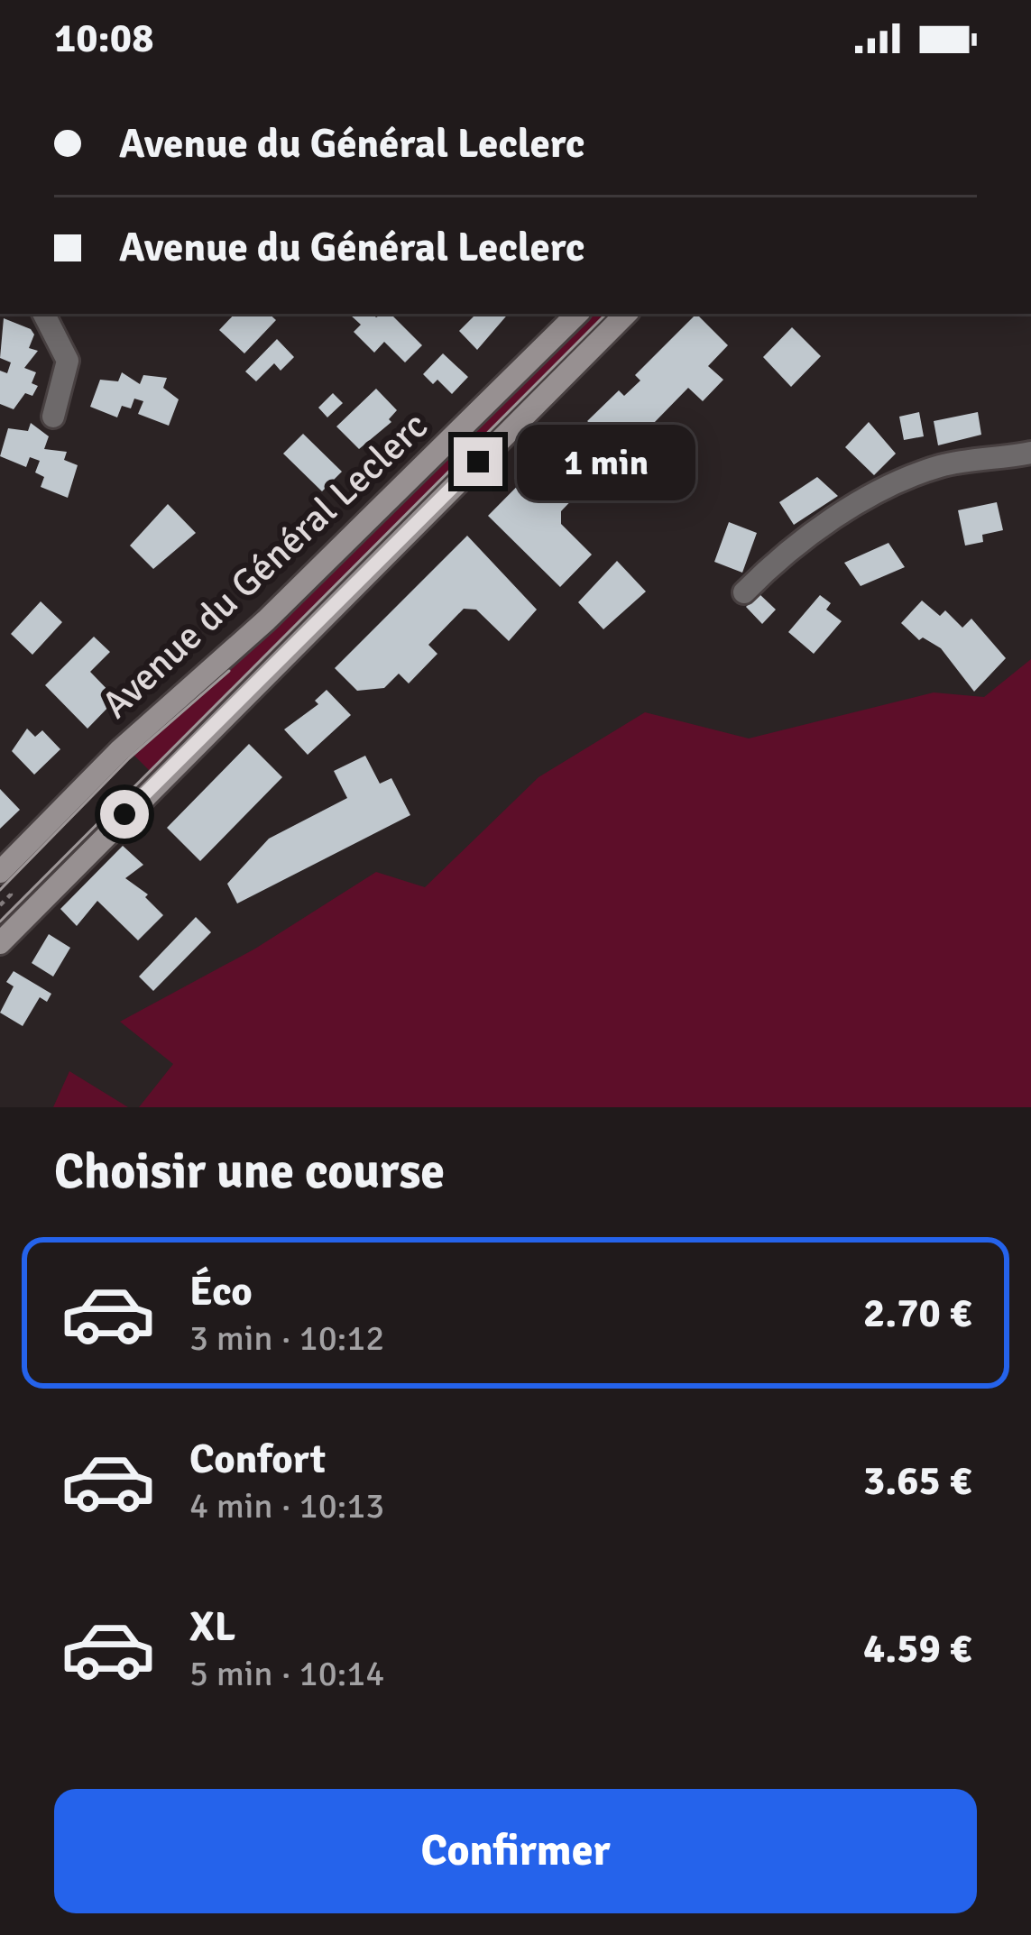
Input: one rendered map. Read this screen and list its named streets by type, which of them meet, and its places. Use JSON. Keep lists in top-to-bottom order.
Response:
{
  "streets": {
    "main road": ["Avenue du Général Leclerc"]
  },
  "page": {
    "status": "10:08",
    "banner": ["Avenue du Général Leclerc", "Avenue du Général Leclerc"],
    "bubble": "1 min",
    "heading": "Choisir une course",
    "list": [
      {
        "name": "Éco",
        "note": "3 min · 10:12",
        "value": "2.70 €"
      },
      {
        "name": "Confort",
        "note": "4 min · 10:13",
        "value": "3.65 €"
      },
      {
        "name": "XL",
        "note": "5 min · 10:14",
        "value": "4.59 €"
      }
    ],
    "buttons": "Confirmer"
  }
}
